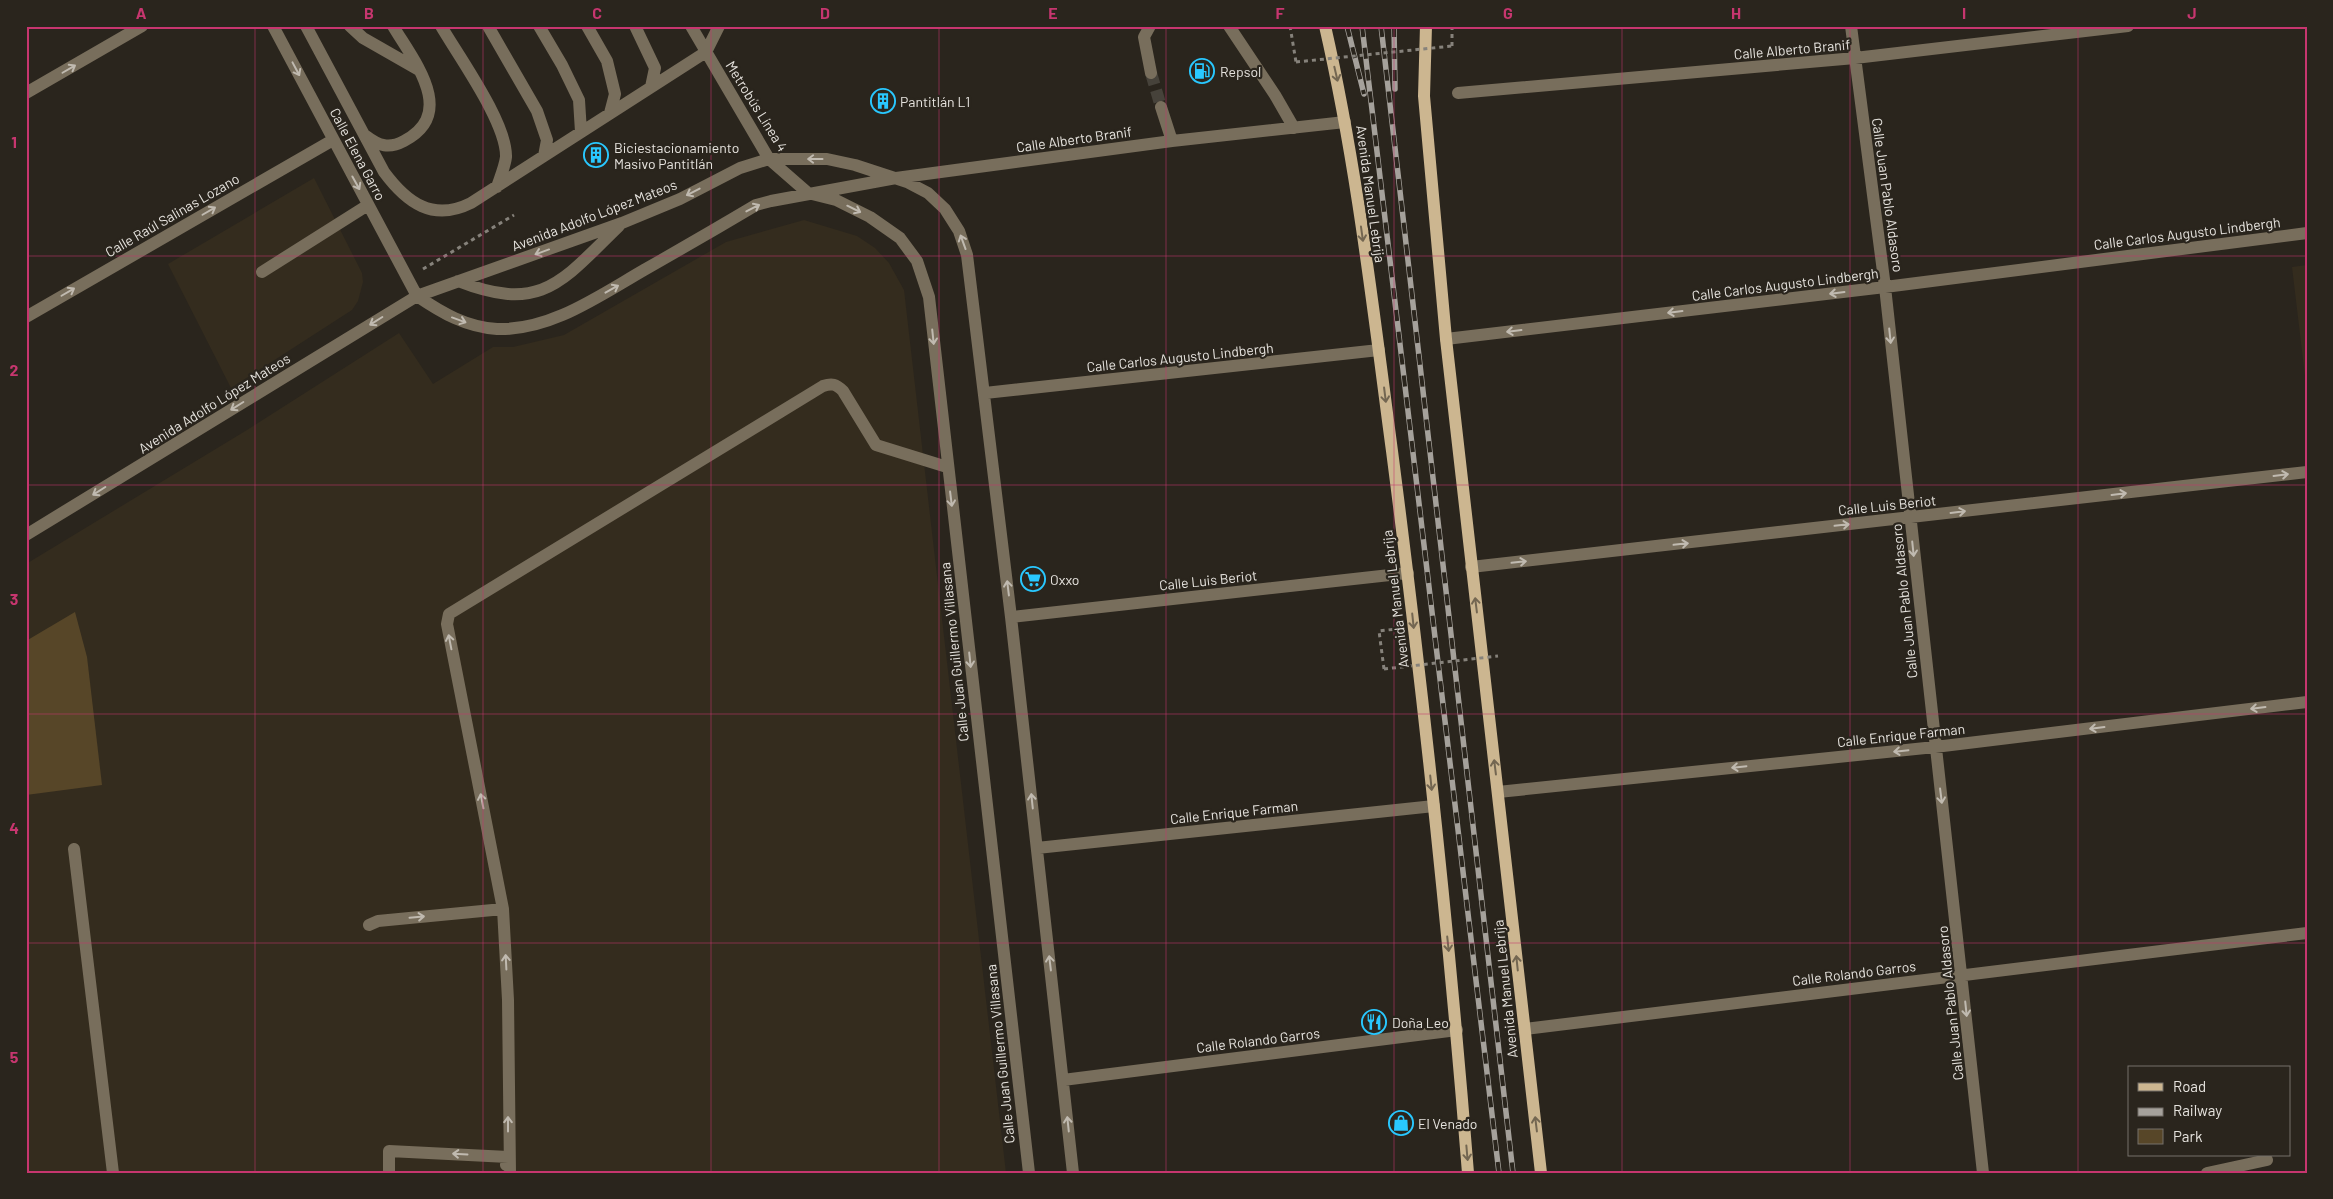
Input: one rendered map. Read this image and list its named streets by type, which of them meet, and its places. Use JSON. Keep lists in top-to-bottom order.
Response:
{
  "streets": {
    "main road": ["Avenida Manuel Lebrija"],
    "street": [
      "Calle Alberto Branif",
      "Metrobús Línea 4",
      "Calle Elena Garro",
      "Calle Juan Pablo Aldasoro",
      "Calle Raúl Salinas Lozano",
      "Avenida Adolfo López Mateos",
      "Calle Carlos Augusto Lindbergh",
      "Calle Luis Beriot",
      "Calle Juan Guillermo Villasana",
      "Calle Enrique Farman",
      "Calle Rolando Garros"
    ]
  },
  "crossings": [
    ["Calle Alberto Branif", "Metrobús Línea 4"],
    ["Calle Alberto Branif", "Avenida Manuel Lebrija"],
    ["Calle Alberto Branif", "Calle Juan Pablo Aldasoro"],
    ["Calle Alberto Branif", "Avenida Adolfo López Mateos"],
    ["Calle Alberto Branif", "Calle Juan Guillermo Villasana"],
    ["Metrobús Línea 4", "Avenida Adolfo López Mateos"],
    ["Metrobús Línea 4", "Calle Juan Guillermo Villasana"],
    ["Calle Elena Garro", "Calle Raúl Salinas Lozano"],
    ["Calle Elena Garro", "Avenida Adolfo López Mateos"],
    ["Avenida Manuel Lebrija", "Calle Carlos Augusto Lindbergh"],
    ["Avenida Manuel Lebrija", "Calle Luis Beriot"],
    ["Avenida Manuel Lebrija", "Calle Enrique Farman"],
    ["Avenida Manuel Lebrija", "Calle Rolando Garros"],
    ["Calle Juan Pablo Aldasoro", "Calle Carlos Augusto Lindbergh"],
    ["Calle Juan Pablo Aldasoro", "Calle Luis Beriot"],
    ["Calle Juan Pablo Aldasoro", "Calle Enrique Farman"],
    ["Calle Juan Pablo Aldasoro", "Calle Rolando Garros"]
  ],
  "one_way": ["Calle Juan Pablo Aldasoro", "Calle Luis Beriot", "Calle Enrique Farman"],
  "places": {
    "fuel station": ["Repsol"],
    "building": ["Pantitlán L1", "Biciestacionamiento Masivo Pantitlán"],
    "supermarket": ["Oxxo"],
    "restaurant": ["Doña Leo"],
    "shop": ["El Venado"]
  },
  "legend": ["Road", "Railway", "Park"],
  "grid": {
    "columns": [
      "A",
      "B",
      "C",
      "D",
      "E",
      "F",
      "G",
      "H",
      "I",
      "J"
    ],
    "rows": [
      "1",
      "2",
      "3",
      "4",
      "5"
    ]
  }
}
